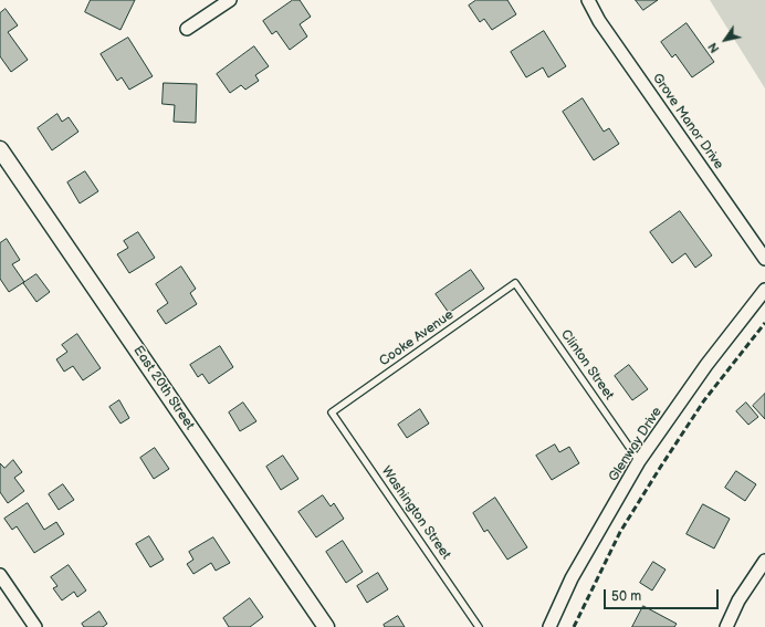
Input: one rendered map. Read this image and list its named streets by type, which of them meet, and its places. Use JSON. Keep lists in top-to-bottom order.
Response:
{
  "streets": {
    "street": ["Grove Manor Drive", "East 20th Street", "Glenway Drive"],
    "lane": ["Cooke Avenue", "Clinton Street", "Washington Street"]
  },
  "crossings": [
    ["Cooke Avenue", "Clinton Street"],
    ["Cooke Avenue", "Washington Street"],
    ["Clinton Street", "Glenway Drive"]
  ],
  "scale_bar": "50 m",
  "north": "bottom left"
}
